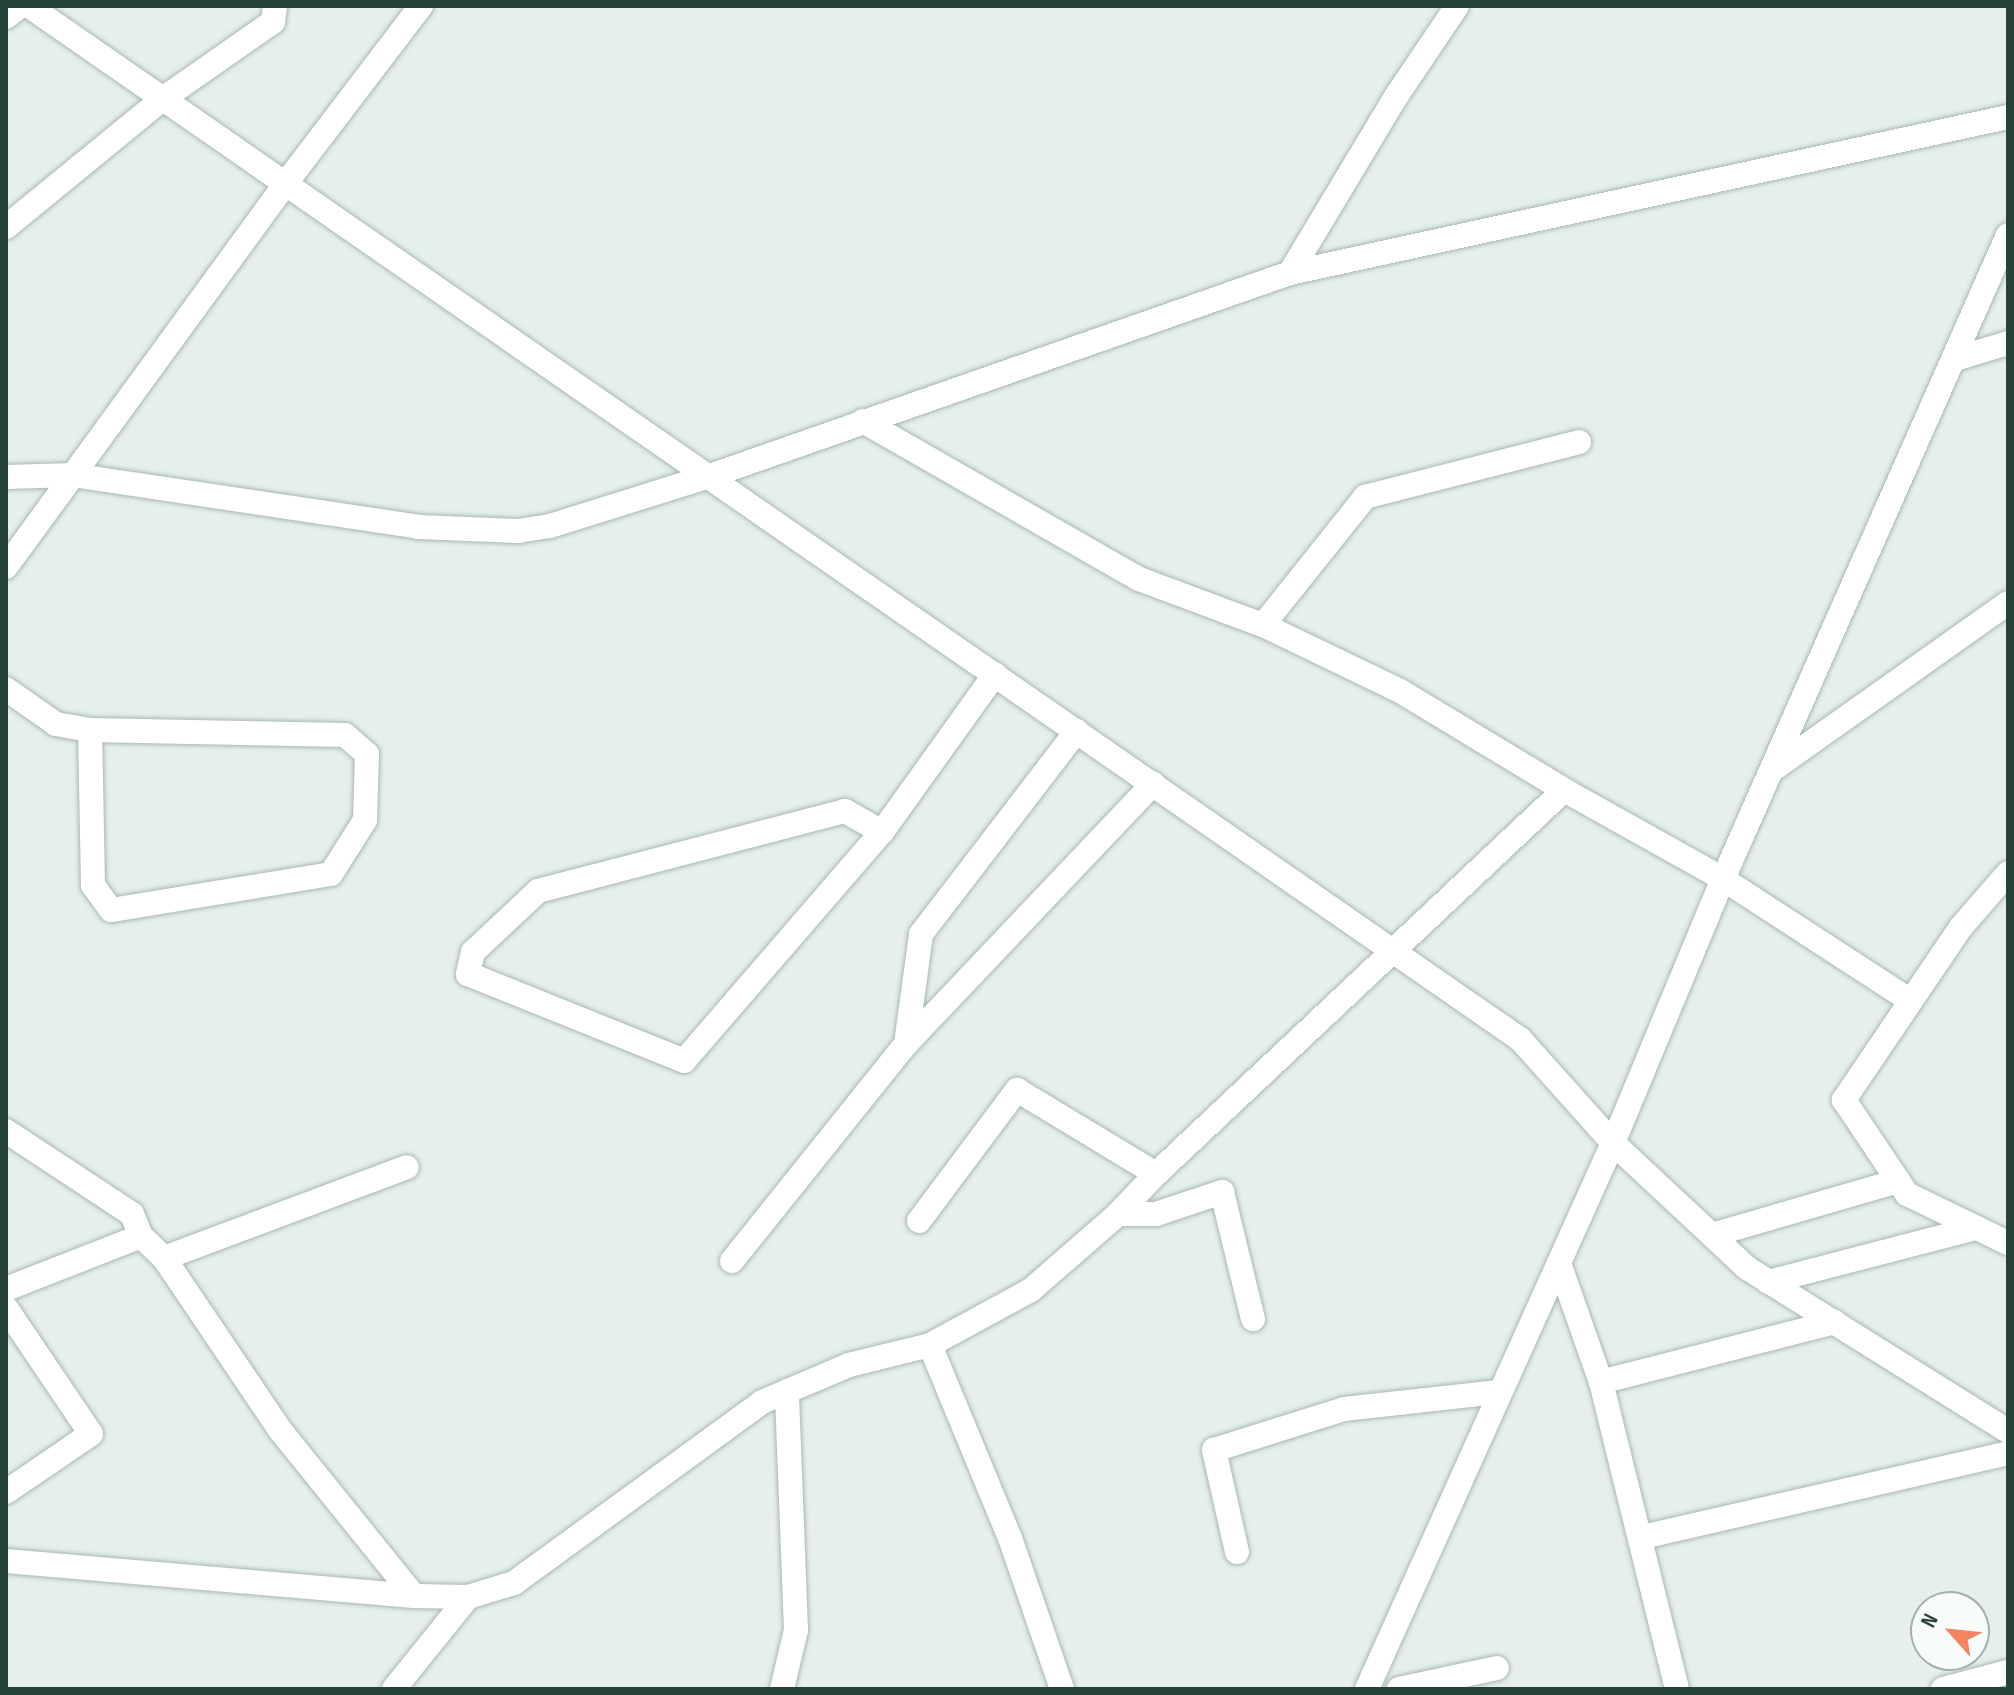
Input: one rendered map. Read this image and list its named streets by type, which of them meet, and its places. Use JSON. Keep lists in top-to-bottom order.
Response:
{
  "north": "top left"
}
